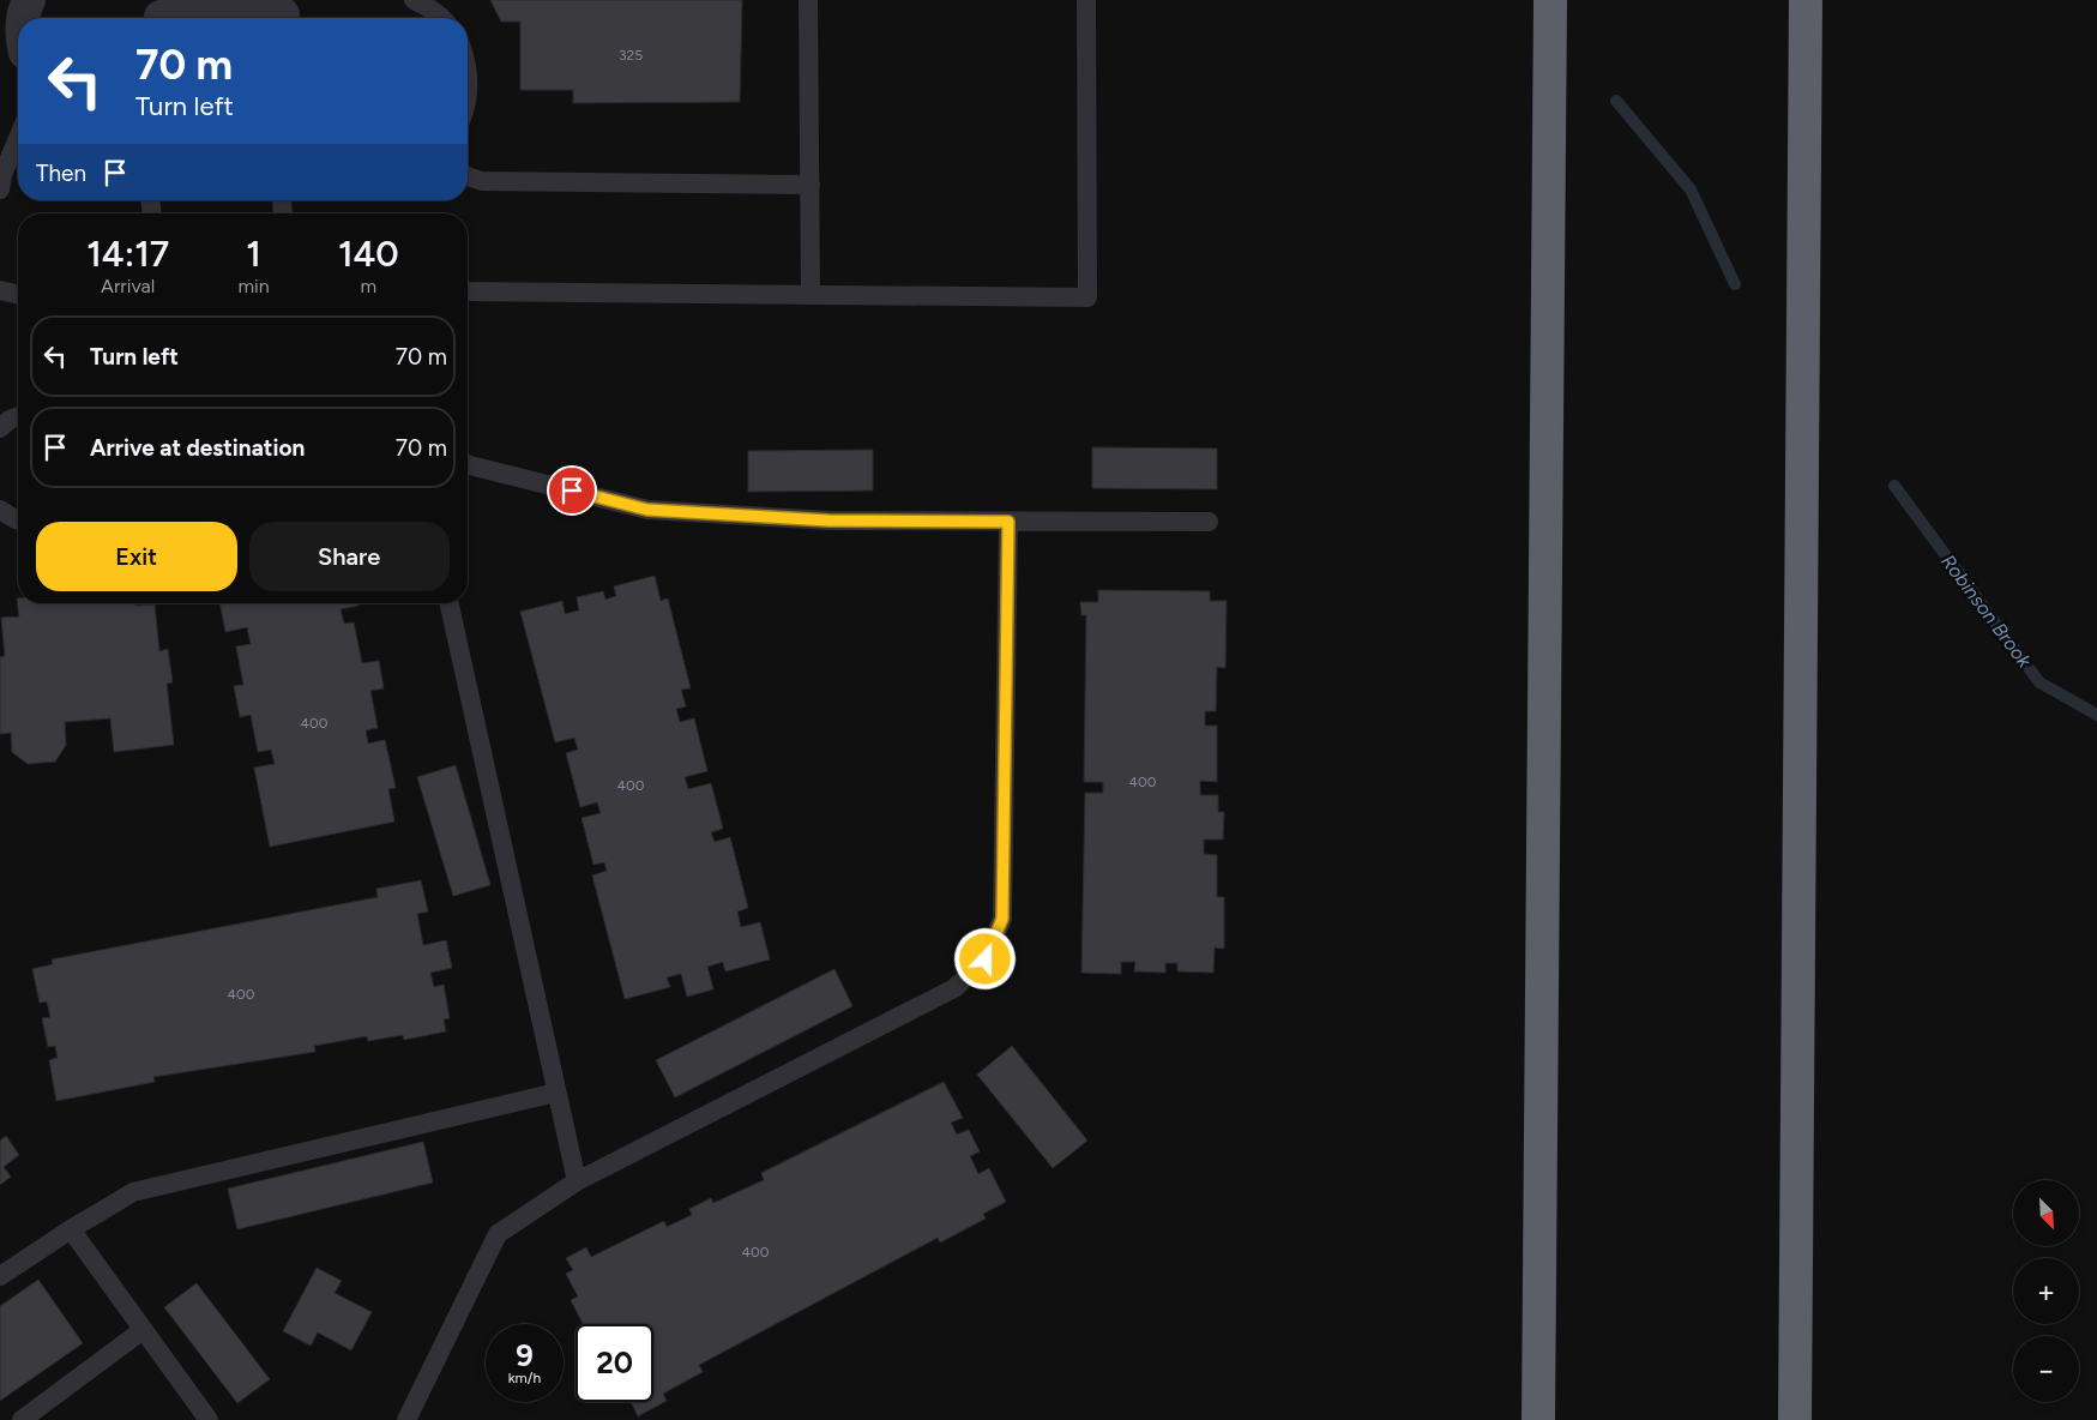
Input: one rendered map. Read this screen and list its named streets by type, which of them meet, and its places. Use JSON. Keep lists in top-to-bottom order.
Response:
{
  "water": ["Robinson Brook"],
  "house_numbers": [
    "325",
    "400",
    "400",
    "400",
    "400",
    "400"
  ],
  "north": "bottom right",
  "page": {
    "turn": ["70 m", "Turn left"],
    "then": "Then",
    "eta": [
      "14:17",
      "Arrival",
      "1",
      "min",
      "140",
      "m"
    ],
    "list": [
      {
        "name": "Turn left",
        "value": "70 m"
      },
      {
        "name": "Arrive at destination",
        "value": "70 m"
      }
    ],
    "buttons": ["Exit", "Share"],
    "map_buttons": ["+", "−"],
    "speed": "9 km/h",
    "limit": "20"
  }
}
